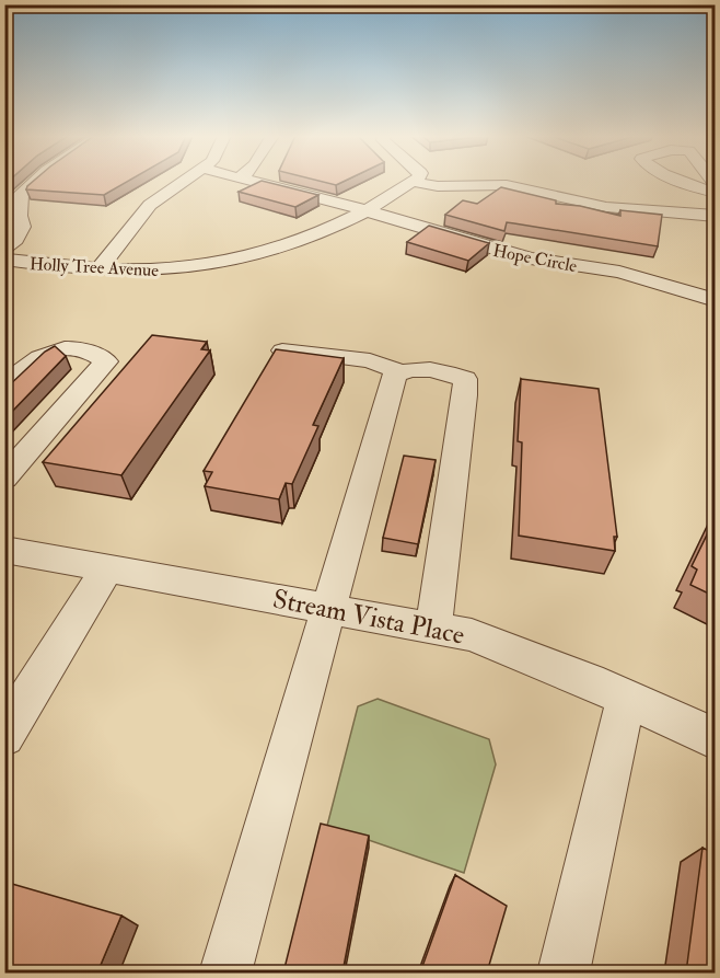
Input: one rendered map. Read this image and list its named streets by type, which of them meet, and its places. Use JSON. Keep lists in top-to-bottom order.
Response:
{
  "streets": {
    "street": ["Hope Circle", "Holly Tree Avenue", "Stream Vista Place"]
  },
  "crossings": [
    ["Hope Circle", "Holly Tree Avenue"]
  ]
}
